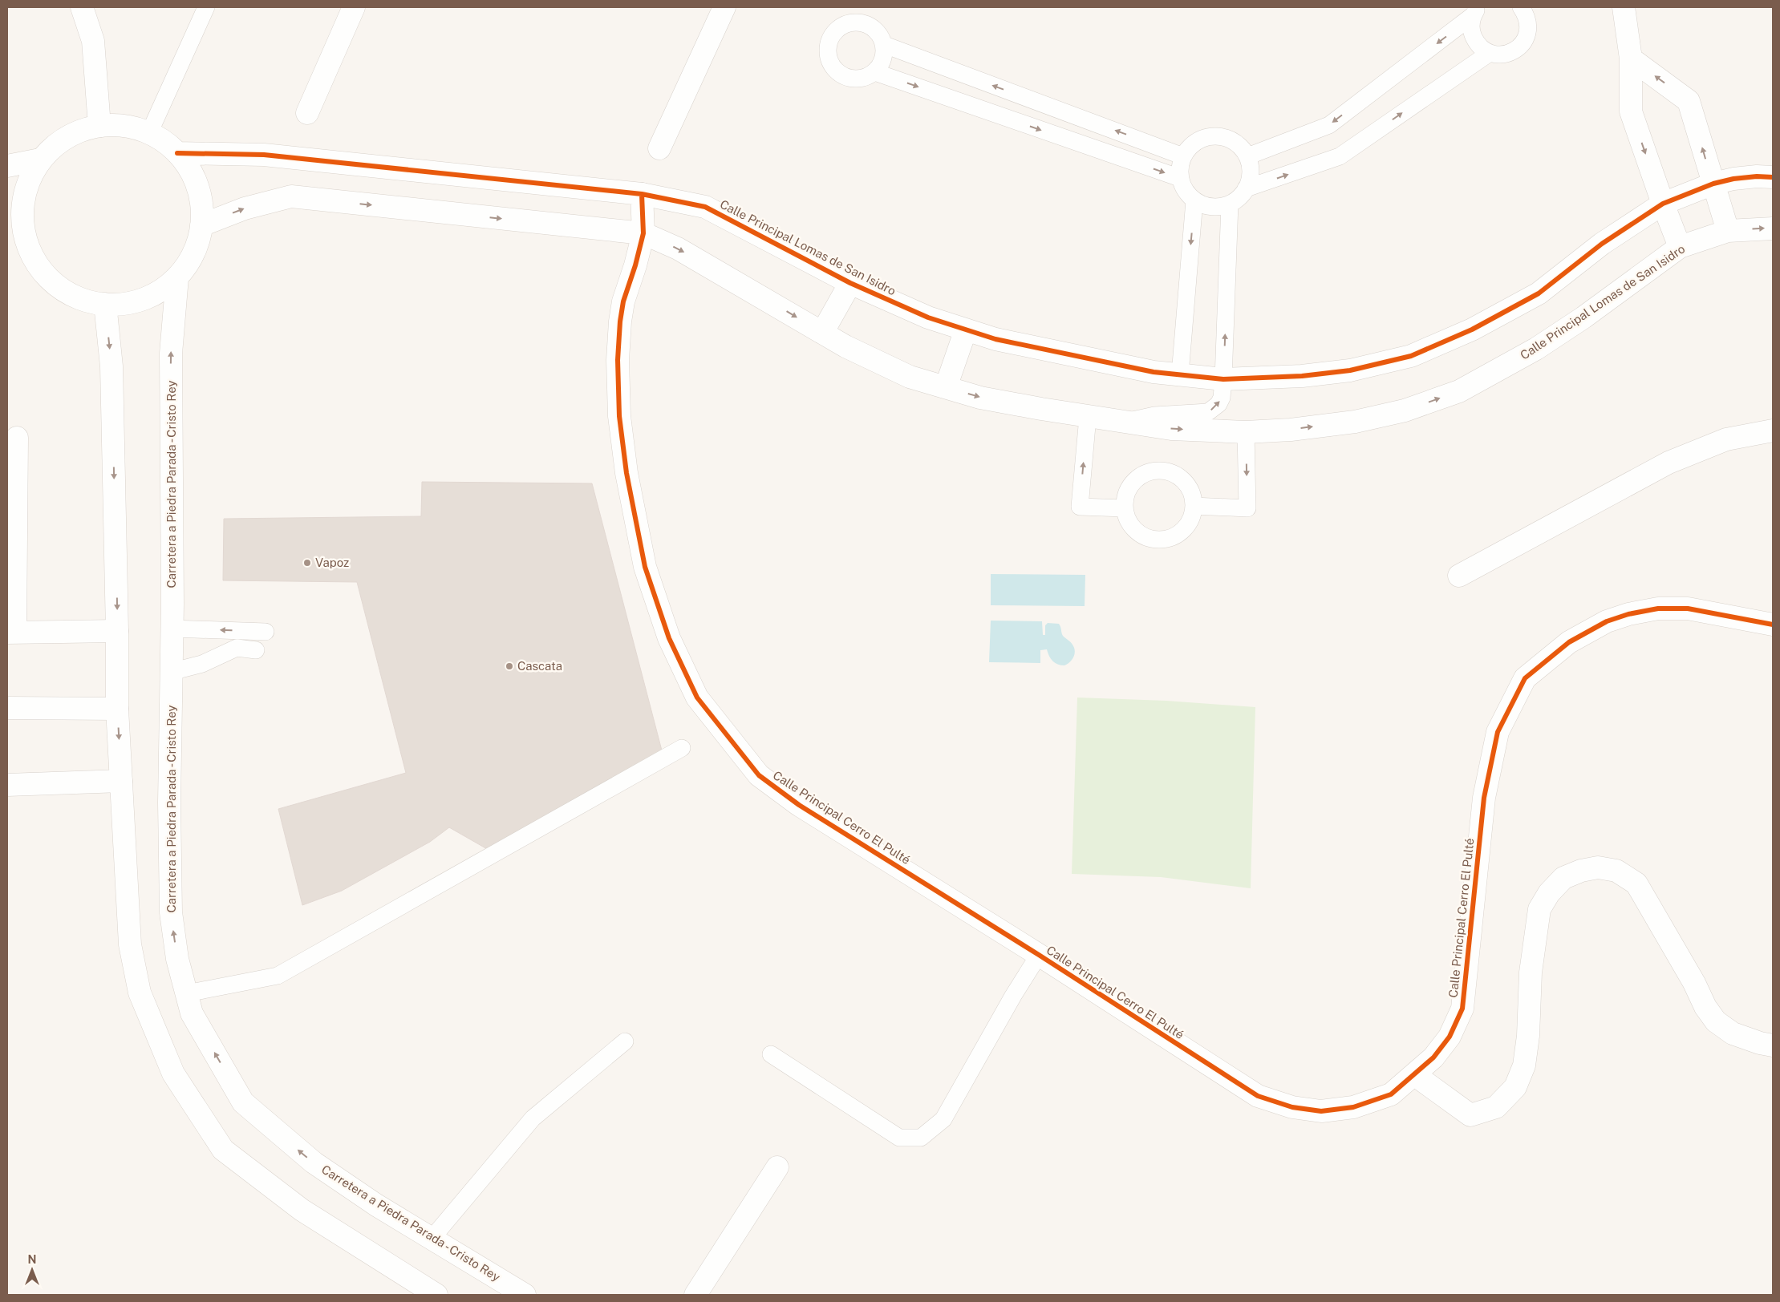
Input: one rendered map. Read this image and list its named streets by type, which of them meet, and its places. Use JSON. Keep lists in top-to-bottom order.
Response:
{
  "streets": {
    "street": ["Calle Principal Lomas de San Isidro", "Carretera a Piedra Parada - Cristo Rey", "Calle Principal Cerro El Pulté"]
  },
  "crossings": [
    ["Calle Principal Lomas de San Isidro", "Calle Principal Cerro El Pulté"]
  ],
  "places": ["Vapoz", "Cascata"],
  "north": "top"
}
